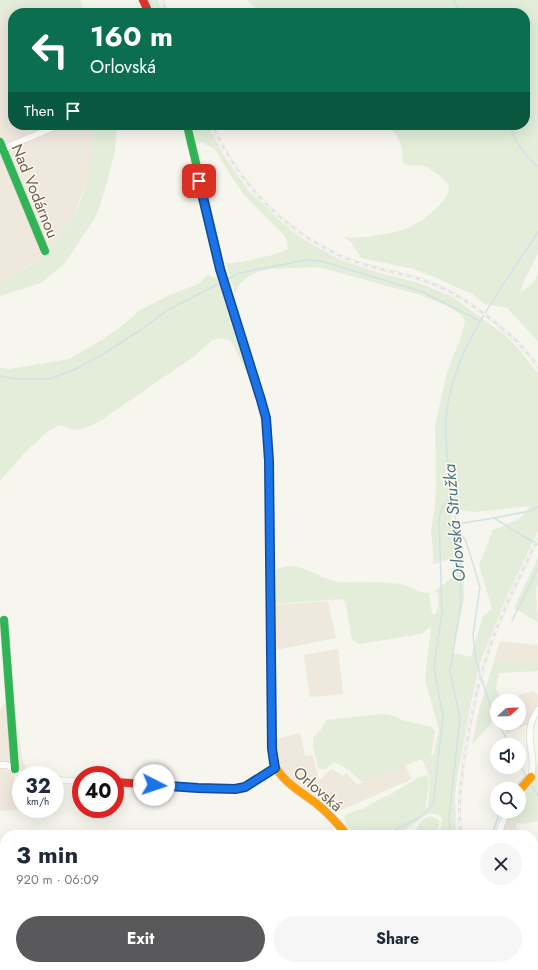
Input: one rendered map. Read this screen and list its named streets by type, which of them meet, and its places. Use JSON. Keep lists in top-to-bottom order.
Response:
{
  "streets": {
    "main road": ["Nad Vodárnou", "Orlovská"]
  },
  "water": ["Orlovská Stružka"],
  "north": "right",
  "page": {
    "turn": ["160 m", "Orlovská"],
    "then": "Then",
    "speed": "32 km/h",
    "limit": "40",
    "heading": ["3 min", "920 m · 06:09"],
    "buttons": ["Exit", "Share"]
  }
}
